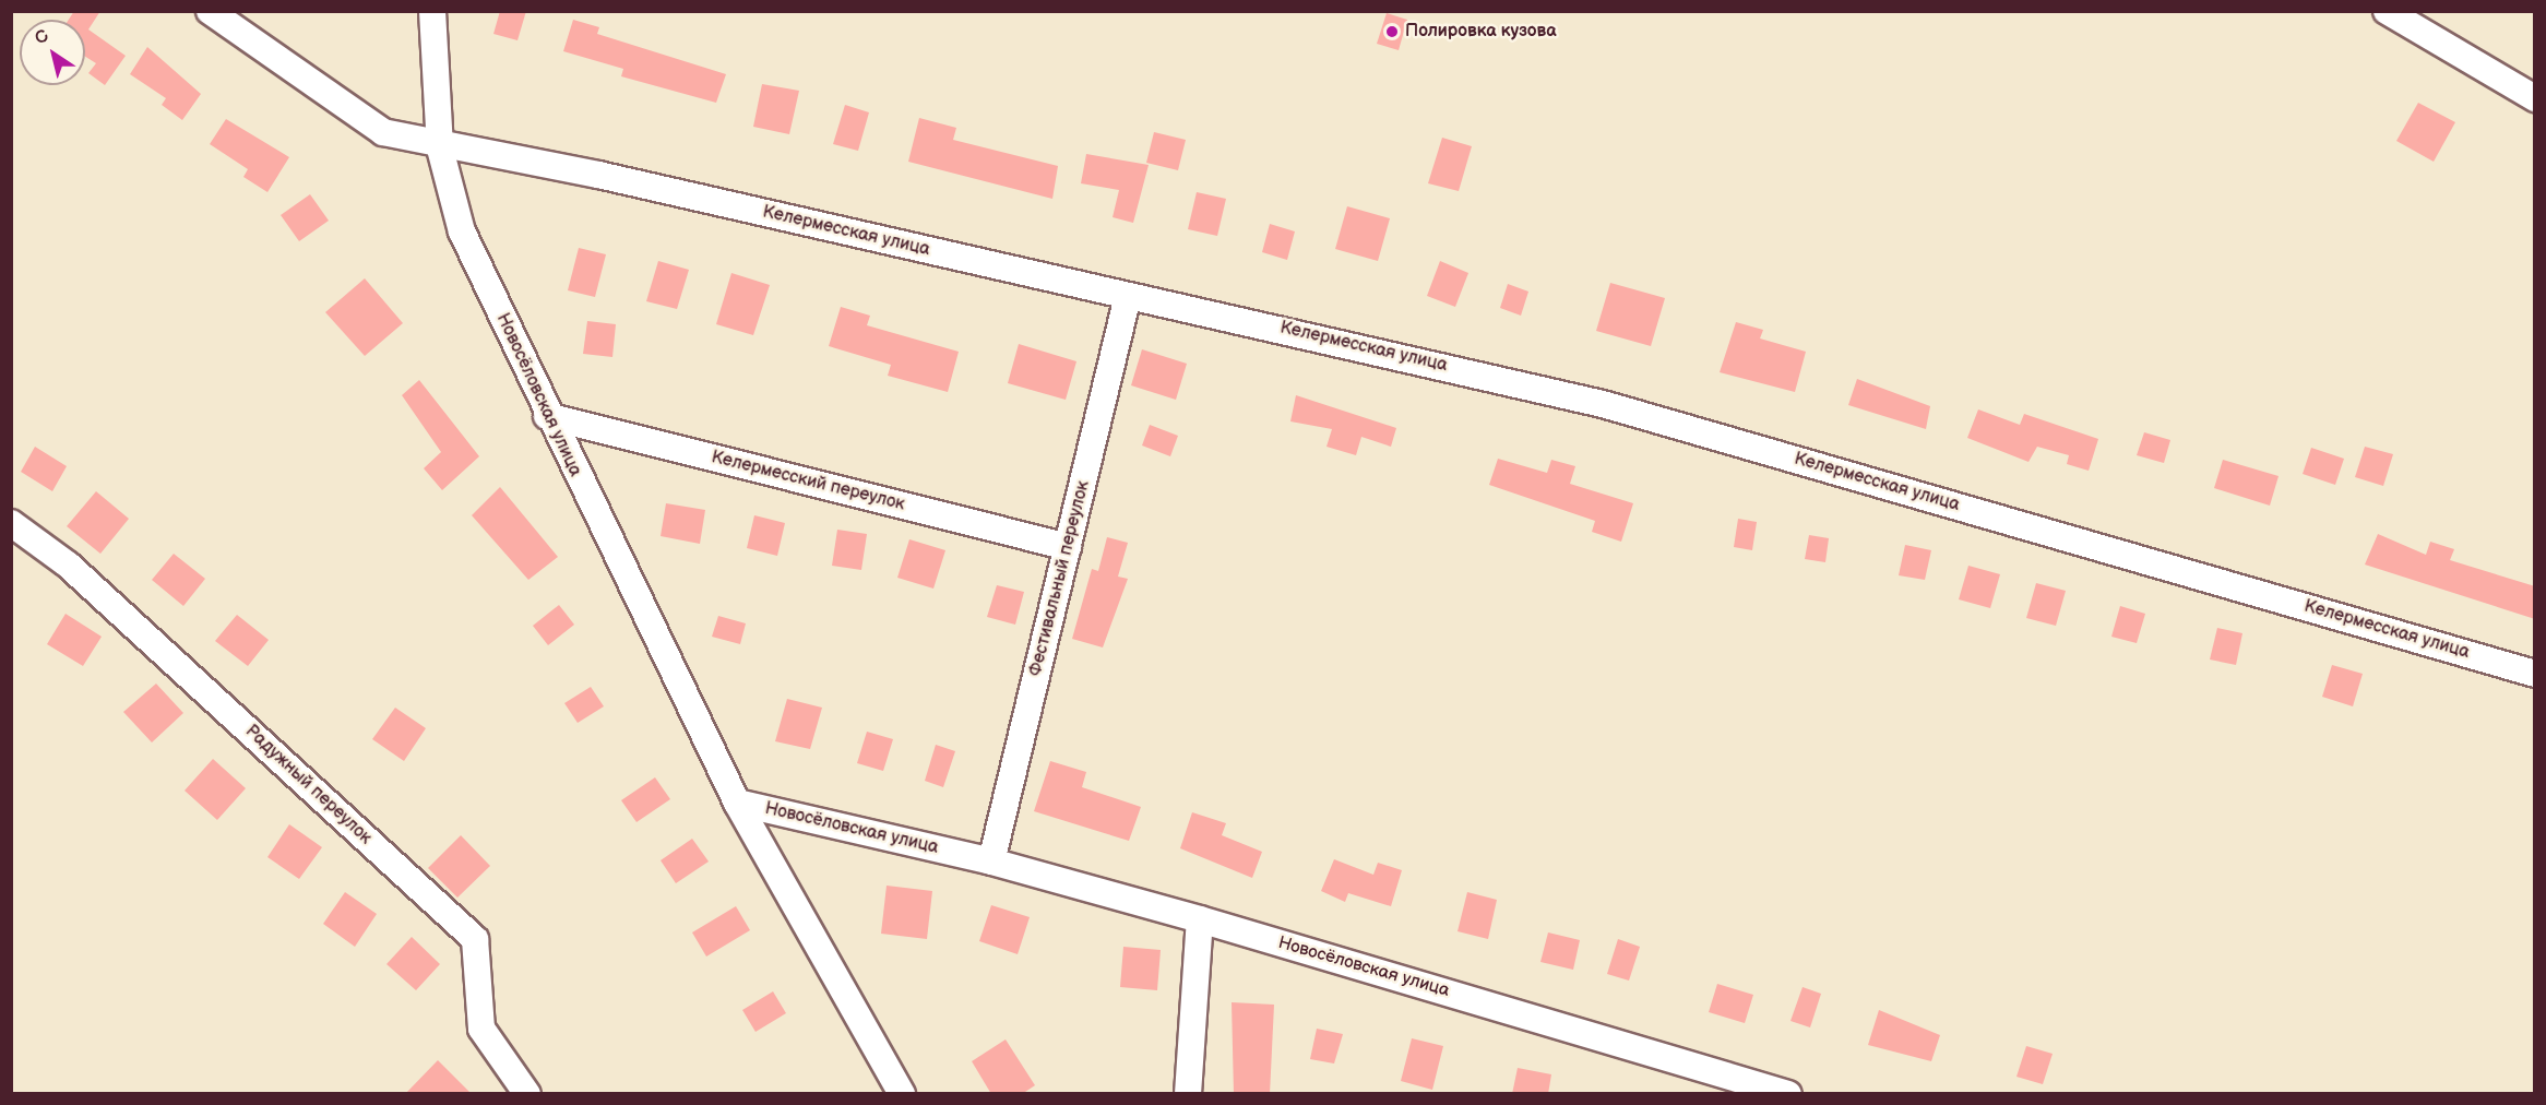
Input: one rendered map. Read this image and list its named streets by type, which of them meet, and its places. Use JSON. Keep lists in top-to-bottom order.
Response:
{
  "streets": {
    "street": [
      "Келермесская улица",
      "Новосёловская улица",
      "Келермесский переулок",
      "Фестивальный переулок",
      "Радужный переулок"
    ]
  },
  "crossings": [
    ["Келермесская улица", "Новосёловская улица"],
    ["Келермесская улица", "Фестивальный переулок"],
    ["Новосёловская улица", "Келермесский переулок"],
    ["Новосёловская улица", "Фестивальный переулок"],
    ["Келермесский переулок", "Фестивальный переулок"]
  ],
  "places": ["Полировка кузова"],
  "north": "top left"
}
